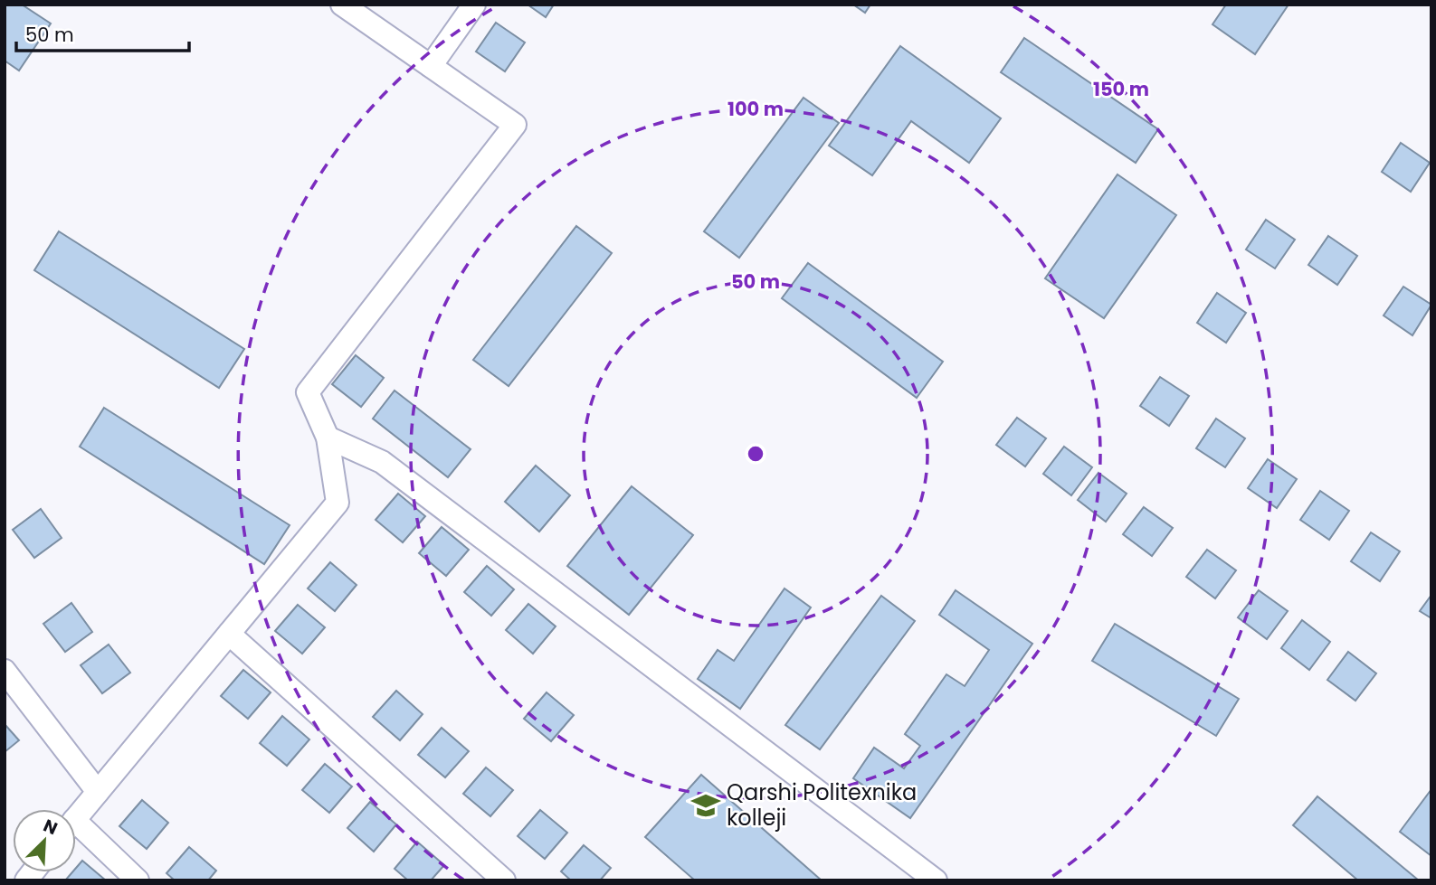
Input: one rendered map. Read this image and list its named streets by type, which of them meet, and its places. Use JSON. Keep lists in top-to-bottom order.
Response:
{
  "places": {
    "school or university": ["Qarshi Politexnika kolleji"]
  },
  "scale_bar": "50 m",
  "north": "top right",
  "rings": ["150 m", "100 m", "50 m"]
}
